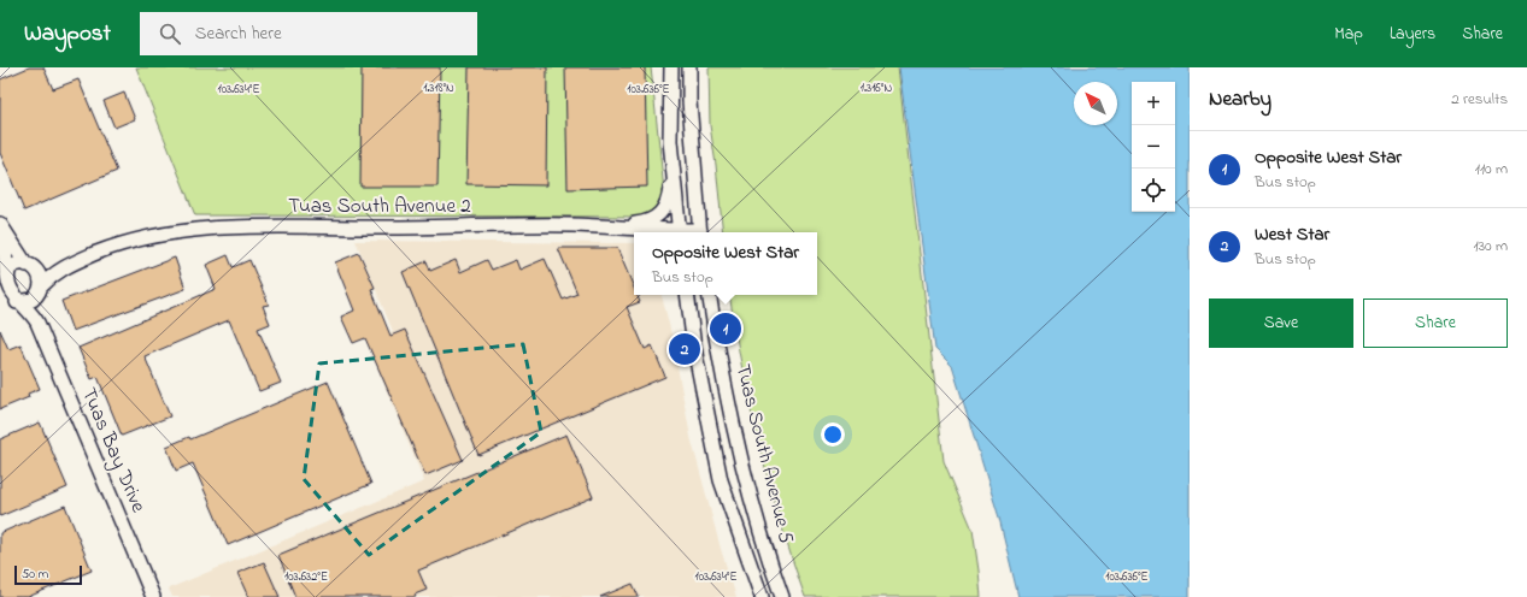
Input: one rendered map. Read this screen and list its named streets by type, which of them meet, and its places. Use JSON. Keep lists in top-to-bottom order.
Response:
{
  "streets": {
    "street": ["Tuas South Avenue 2", "Tuas Bay Drive", "Tuas South Avenue 5"]
  },
  "crossings": [
    ["Tuas South Avenue 2", "Tuas Bay Drive"]
  ],
  "scale_bar": "50 m",
  "north": "top left",
  "page": {
    "header": "Waypost",
    "search": "Search here",
    "nav": ["Map", "Layers", "Share"],
    "heading": ["Nearby", "2 results"],
    "map_buttons": ["+", "−"],
    "list": [
      {
        "mark": "1",
        "name": "Opposite West Star",
        "note": "Bus stop",
        "value": "110 m"
      },
      {
        "mark": "2",
        "name": "West Star",
        "note": "Bus stop",
        "value": "130 m"
      }
    ],
    "popup": ["Opposite West Star", "Bus stop"],
    "buttons": ["Save", "Share"],
    "pins": ["1", "2"],
    "scale": "50 m"
  },
  "coordinates": [
    "1.318°N",
    "1.316°N",
    "103.634°E",
    "103.636°E",
    "103.632°E"
  ]
}
